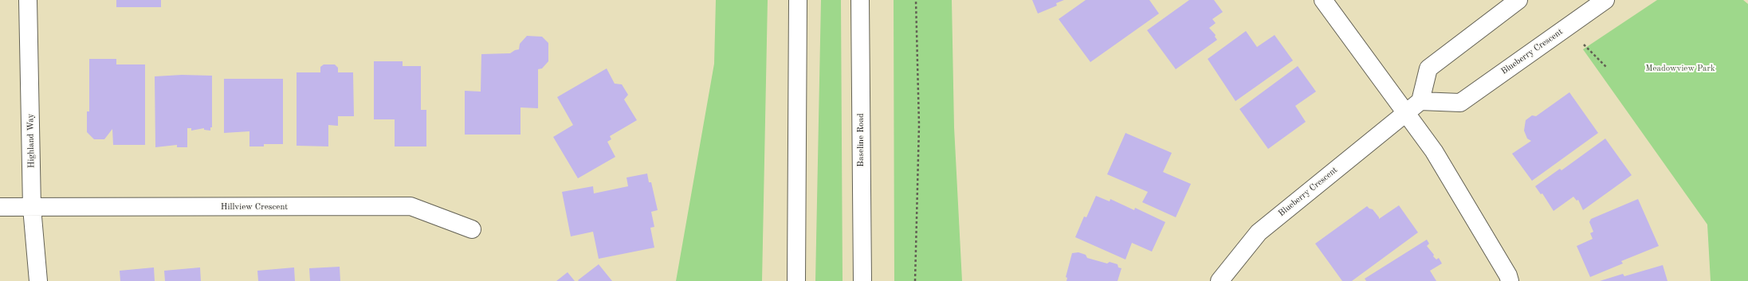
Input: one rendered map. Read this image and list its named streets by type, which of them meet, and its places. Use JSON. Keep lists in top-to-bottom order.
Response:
{
  "streets": {
    "street": [
      "Blueberry Crescent",
      "Baseline Road",
      "Highland Way",
      "Hillview Crescent"
    ]
  },
  "crossings": [
    ["Highland Way", "Hillview Crescent"]
  ],
  "parks": ["Meadowview Park"]
}
